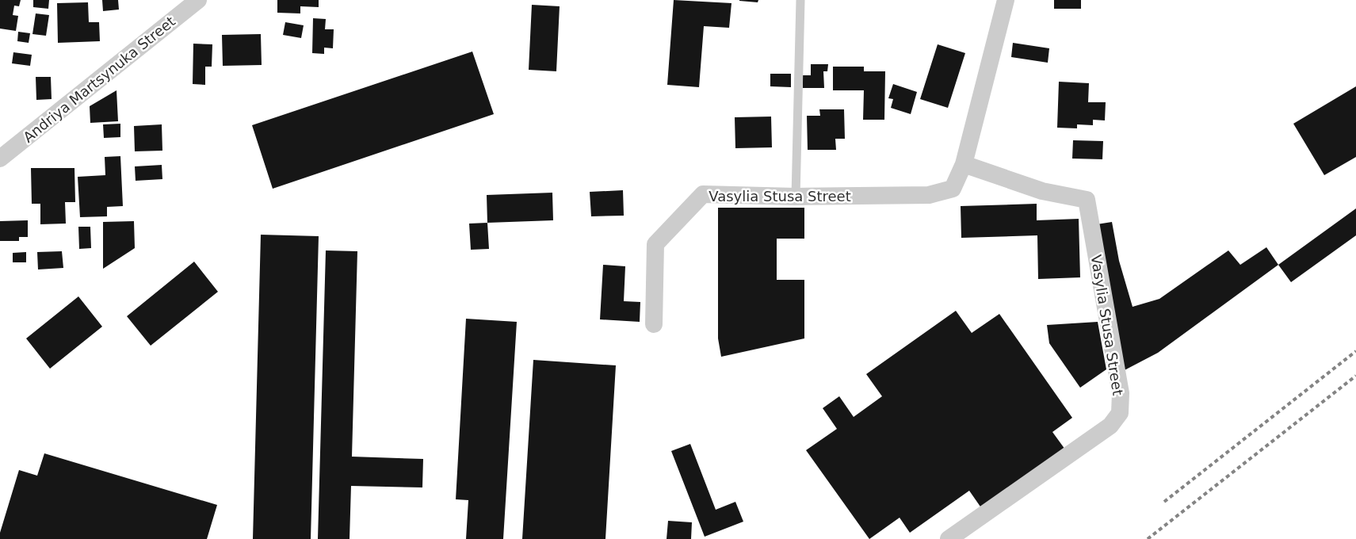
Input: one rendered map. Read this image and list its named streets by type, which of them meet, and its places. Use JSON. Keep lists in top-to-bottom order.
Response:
{
  "streets": {
    "street": ["Andriya Martsynuka Street", "Vasylia Stusa Street"]
  }
}
